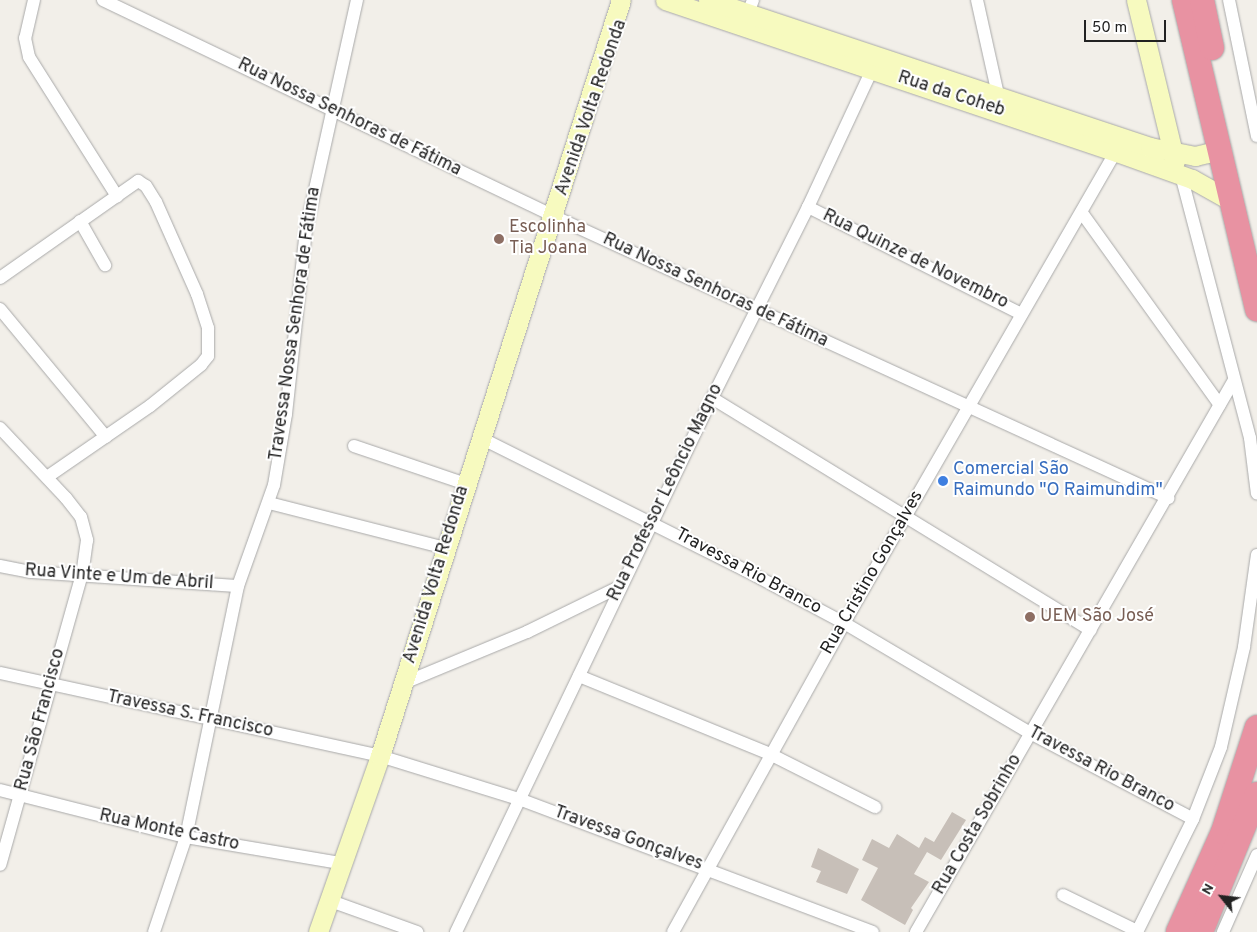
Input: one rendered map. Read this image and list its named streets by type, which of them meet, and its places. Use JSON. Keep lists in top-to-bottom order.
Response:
{
  "streets": {
    "street": [
      "Rua da Coheb",
      "Avenida Volta Redonda",
      "Rua Nossa Senhoras de Fátima",
      "Rua Quinze de Novembro",
      "Travessa Nossa Senhora de Fátima",
      "Rua Professor Leôncio Magno",
      "Travessa Rio Branco",
      "Rua Cristino Gonçalves",
      "Rua Vinte e Um de Abril",
      "Travessa S. Francisco",
      "Rua São Francisco",
      "Rua Costa Sobrinho",
      "Rua Monte Castro",
      "Travessa Gonçalves"
    ]
  },
  "crossings": [
    ["Rua da Coheb", "Rua Professor Leôncio Magno"],
    ["Rua da Coheb", "Rua Cristino Gonçalves"],
    ["Avenida Volta Redonda", "Rua Nossa Senhoras de Fátima"],
    ["Avenida Volta Redonda", "Travessa Rio Branco"],
    ["Avenida Volta Redonda", "Travessa S. Francisco"],
    ["Avenida Volta Redonda", "Rua Monte Castro"],
    ["Avenida Volta Redonda", "Travessa Gonçalves"],
    ["Rua Nossa Senhoras de Fátima", "Travessa Nossa Senhora de Fátima"],
    ["Rua Nossa Senhoras de Fátima", "Rua Professor Leôncio Magno"],
    ["Rua Nossa Senhoras de Fátima", "Rua Cristino Gonçalves"],
    ["Rua Nossa Senhoras de Fátima", "Rua Costa Sobrinho"],
    ["Rua Quinze de Novembro", "Rua Professor Leôncio Magno"],
    ["Rua Quinze de Novembro", "Rua Cristino Gonçalves"],
    ["Travessa Nossa Senhora de Fátima", "Rua Vinte e Um de Abril"],
    ["Travessa Nossa Senhora de Fátima", "Travessa S. Francisco"],
    ["Travessa Nossa Senhora de Fátima", "Rua Monte Castro"],
    ["Rua Professor Leôncio Magno", "Travessa Rio Branco"],
    ["Rua Professor Leôncio Magno", "Travessa Gonçalves"],
    ["Travessa Rio Branco", "Rua Cristino Gonçalves"],
    ["Travessa Rio Branco", "Rua Costa Sobrinho"],
    ["Rua Cristino Gonçalves", "Travessa Gonçalves"],
    ["Rua Vinte e Um de Abril", "Rua São Francisco"],
    ["Travessa S. Francisco", "Rua São Francisco"],
    ["Travessa S. Francisco", "Travessa Gonçalves"],
    ["Rua São Francisco", "Rua Monte Castro"]
  ],
  "places": ["Escolinha Tia Joana", "Comercial São Raimundo \"O Raimundim\"", "UEM São José"],
  "scale_bar": "50 m",
  "north": "top left"
}
